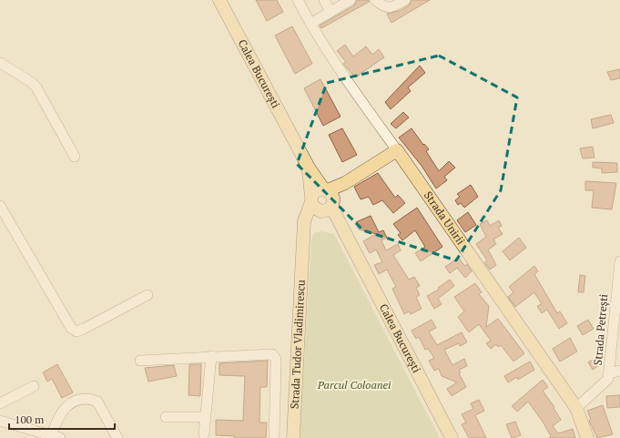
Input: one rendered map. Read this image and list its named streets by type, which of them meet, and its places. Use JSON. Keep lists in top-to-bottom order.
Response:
{
  "streets": {
    "main road": ["Calea București", "Strada Unirii", "Strada Tudor Vladimirescu"],
    "street": ["Strada Petrești"]
  },
  "crossings": [
    ["Calea București", "Strada Tudor Vladimirescu"],
    ["Strada Unirii", "Strada Petrești"],
    ["Strada Unirii", "Strada Tudor Vladimirescu"]
  ],
  "parks": ["Parcul Coloanei"],
  "scale_bar": "100 m"
}
